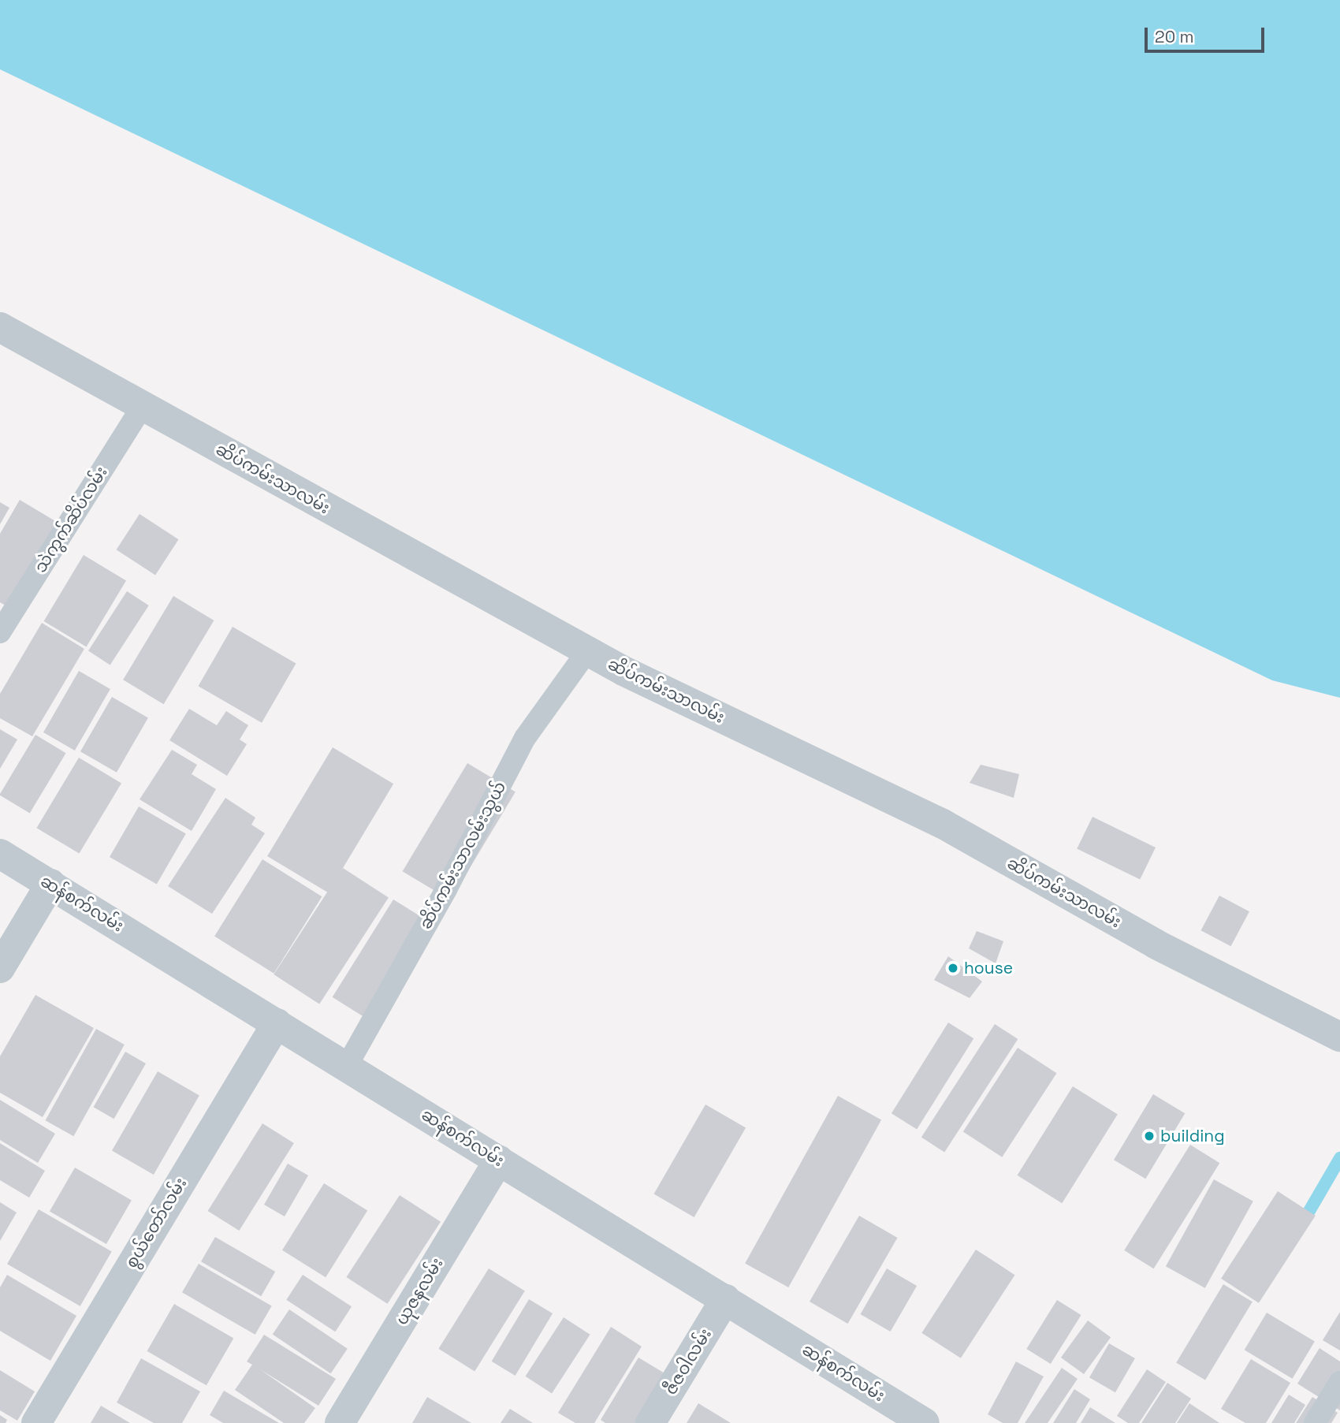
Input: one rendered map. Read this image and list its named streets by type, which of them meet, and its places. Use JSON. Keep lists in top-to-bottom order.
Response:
{
  "streets": {
    "street": [
      "ဆိပ်ကမ်းသာလမ်း",
      "ဆန်စက်လမ်း",
      "စွယ်တော်လမ်း",
      "ယုဇနလမ်း",
      "ဇီဇဝါလမ်း"
    ],
    "lane": ["သဲကွက်ဆိပ်လမ်း", "ဆိပ်ကမ်းသာလမ်းသွယ်"]
  },
  "crossings": [
    ["ဆိပ်ကမ်းသာလမ်း", "သဲကွက်ဆိပ်လမ်း"],
    ["ဆိပ်ကမ်းသာလမ်း", "ဆိပ်ကမ်းသာလမ်းသွယ်"],
    ["ဆိပ်ကမ်းသာလမ်းသွယ်", "ဆန်စက်လမ်း"],
    ["ဆန်စက်လမ်း", "စွယ်တော်လမ်း"],
    ["ဆန်စက်လမ်း", "ယုဇနလမ်း"],
    ["ဆန်စက်လမ်း", "ဇီဇဝါလမ်း"]
  ],
  "places": ["house", "building"],
  "scale_bar": "20 m"
}
